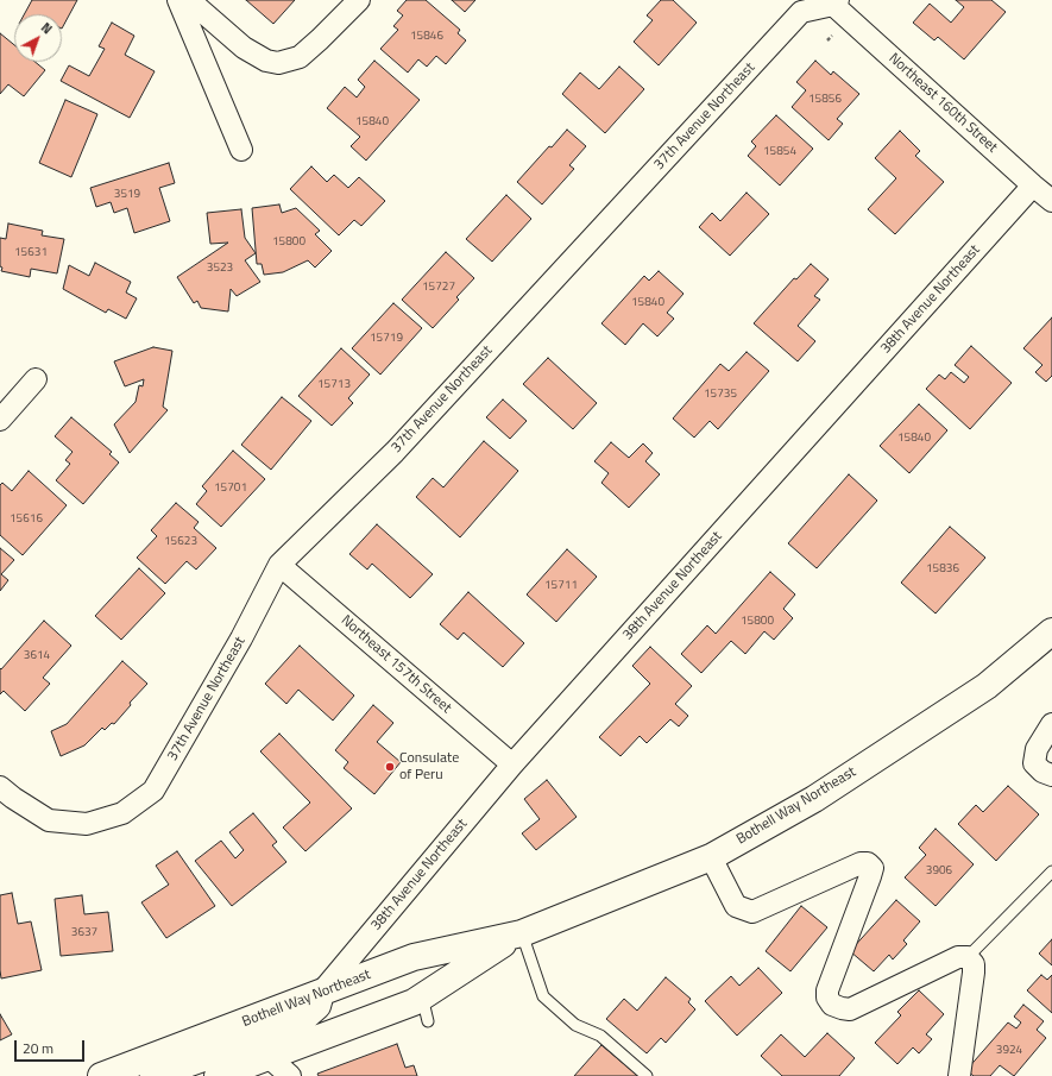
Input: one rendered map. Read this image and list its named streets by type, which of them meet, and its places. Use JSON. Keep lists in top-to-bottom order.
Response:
{
  "streets": {
    "main road": ["Bothell Way Northeast"],
    "street": [
      "Northeast 160th Street",
      "37th Avenue Northeast",
      "38th Avenue Northeast",
      "Northeast 157th Street"
    ]
  },
  "crossings": [
    ["Northeast 160th Street", "37th Avenue Northeast"],
    ["Northeast 160th Street", "38th Avenue Northeast"],
    ["37th Avenue Northeast", "Northeast 157th Street"],
    ["38th Avenue Northeast", "Northeast 157th Street"],
    ["38th Avenue Northeast", "Bothell Way Northeast"]
  ],
  "places": ["Consulate of Peru"],
  "house_numbers": [
    "15846",
    "15856",
    "15840",
    "15854",
    "3519",
    "15800",
    "15631",
    "3523",
    "15727",
    "15840",
    "15719",
    "15713",
    "15735",
    "15840",
    "15701",
    "15616",
    "15623",
    "15836",
    "15711",
    "15800",
    "3614",
    "3906",
    "3637",
    "3924"
  ],
  "scale_bar": "20 m",
  "north": "top right"
}
